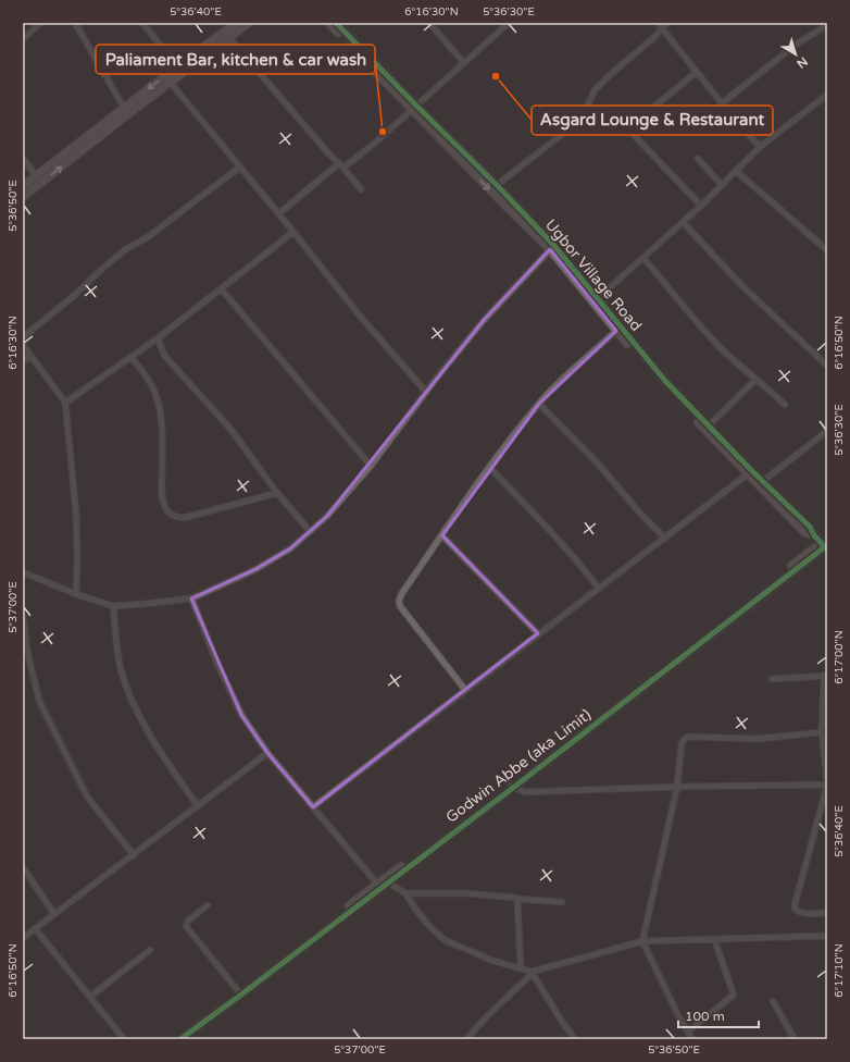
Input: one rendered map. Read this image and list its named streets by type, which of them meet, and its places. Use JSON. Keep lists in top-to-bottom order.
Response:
{
  "streets": {
    "street": ["Ugbor Village Road", "Godwin Abbe (aka Limit)"]
  },
  "crossings": [
    ["Ugbor Village Road", "Godwin Abbe (aka Limit)"]
  ],
  "places": ["Asgard Lounge & Restaurant", "Paliament Bar, kitchen & car wash"],
  "scale_bar": "100 m",
  "north": "bottom right",
  "coordinates": [
    "5°36'40\"E",
    "6°16'30\"N",
    "5°36'30\"E",
    "5°36'50\"E",
    "6°16'50\"N",
    "5°37'00\"E",
    "6°17'00\"N",
    "6°17'10\"N"
  ]
}
